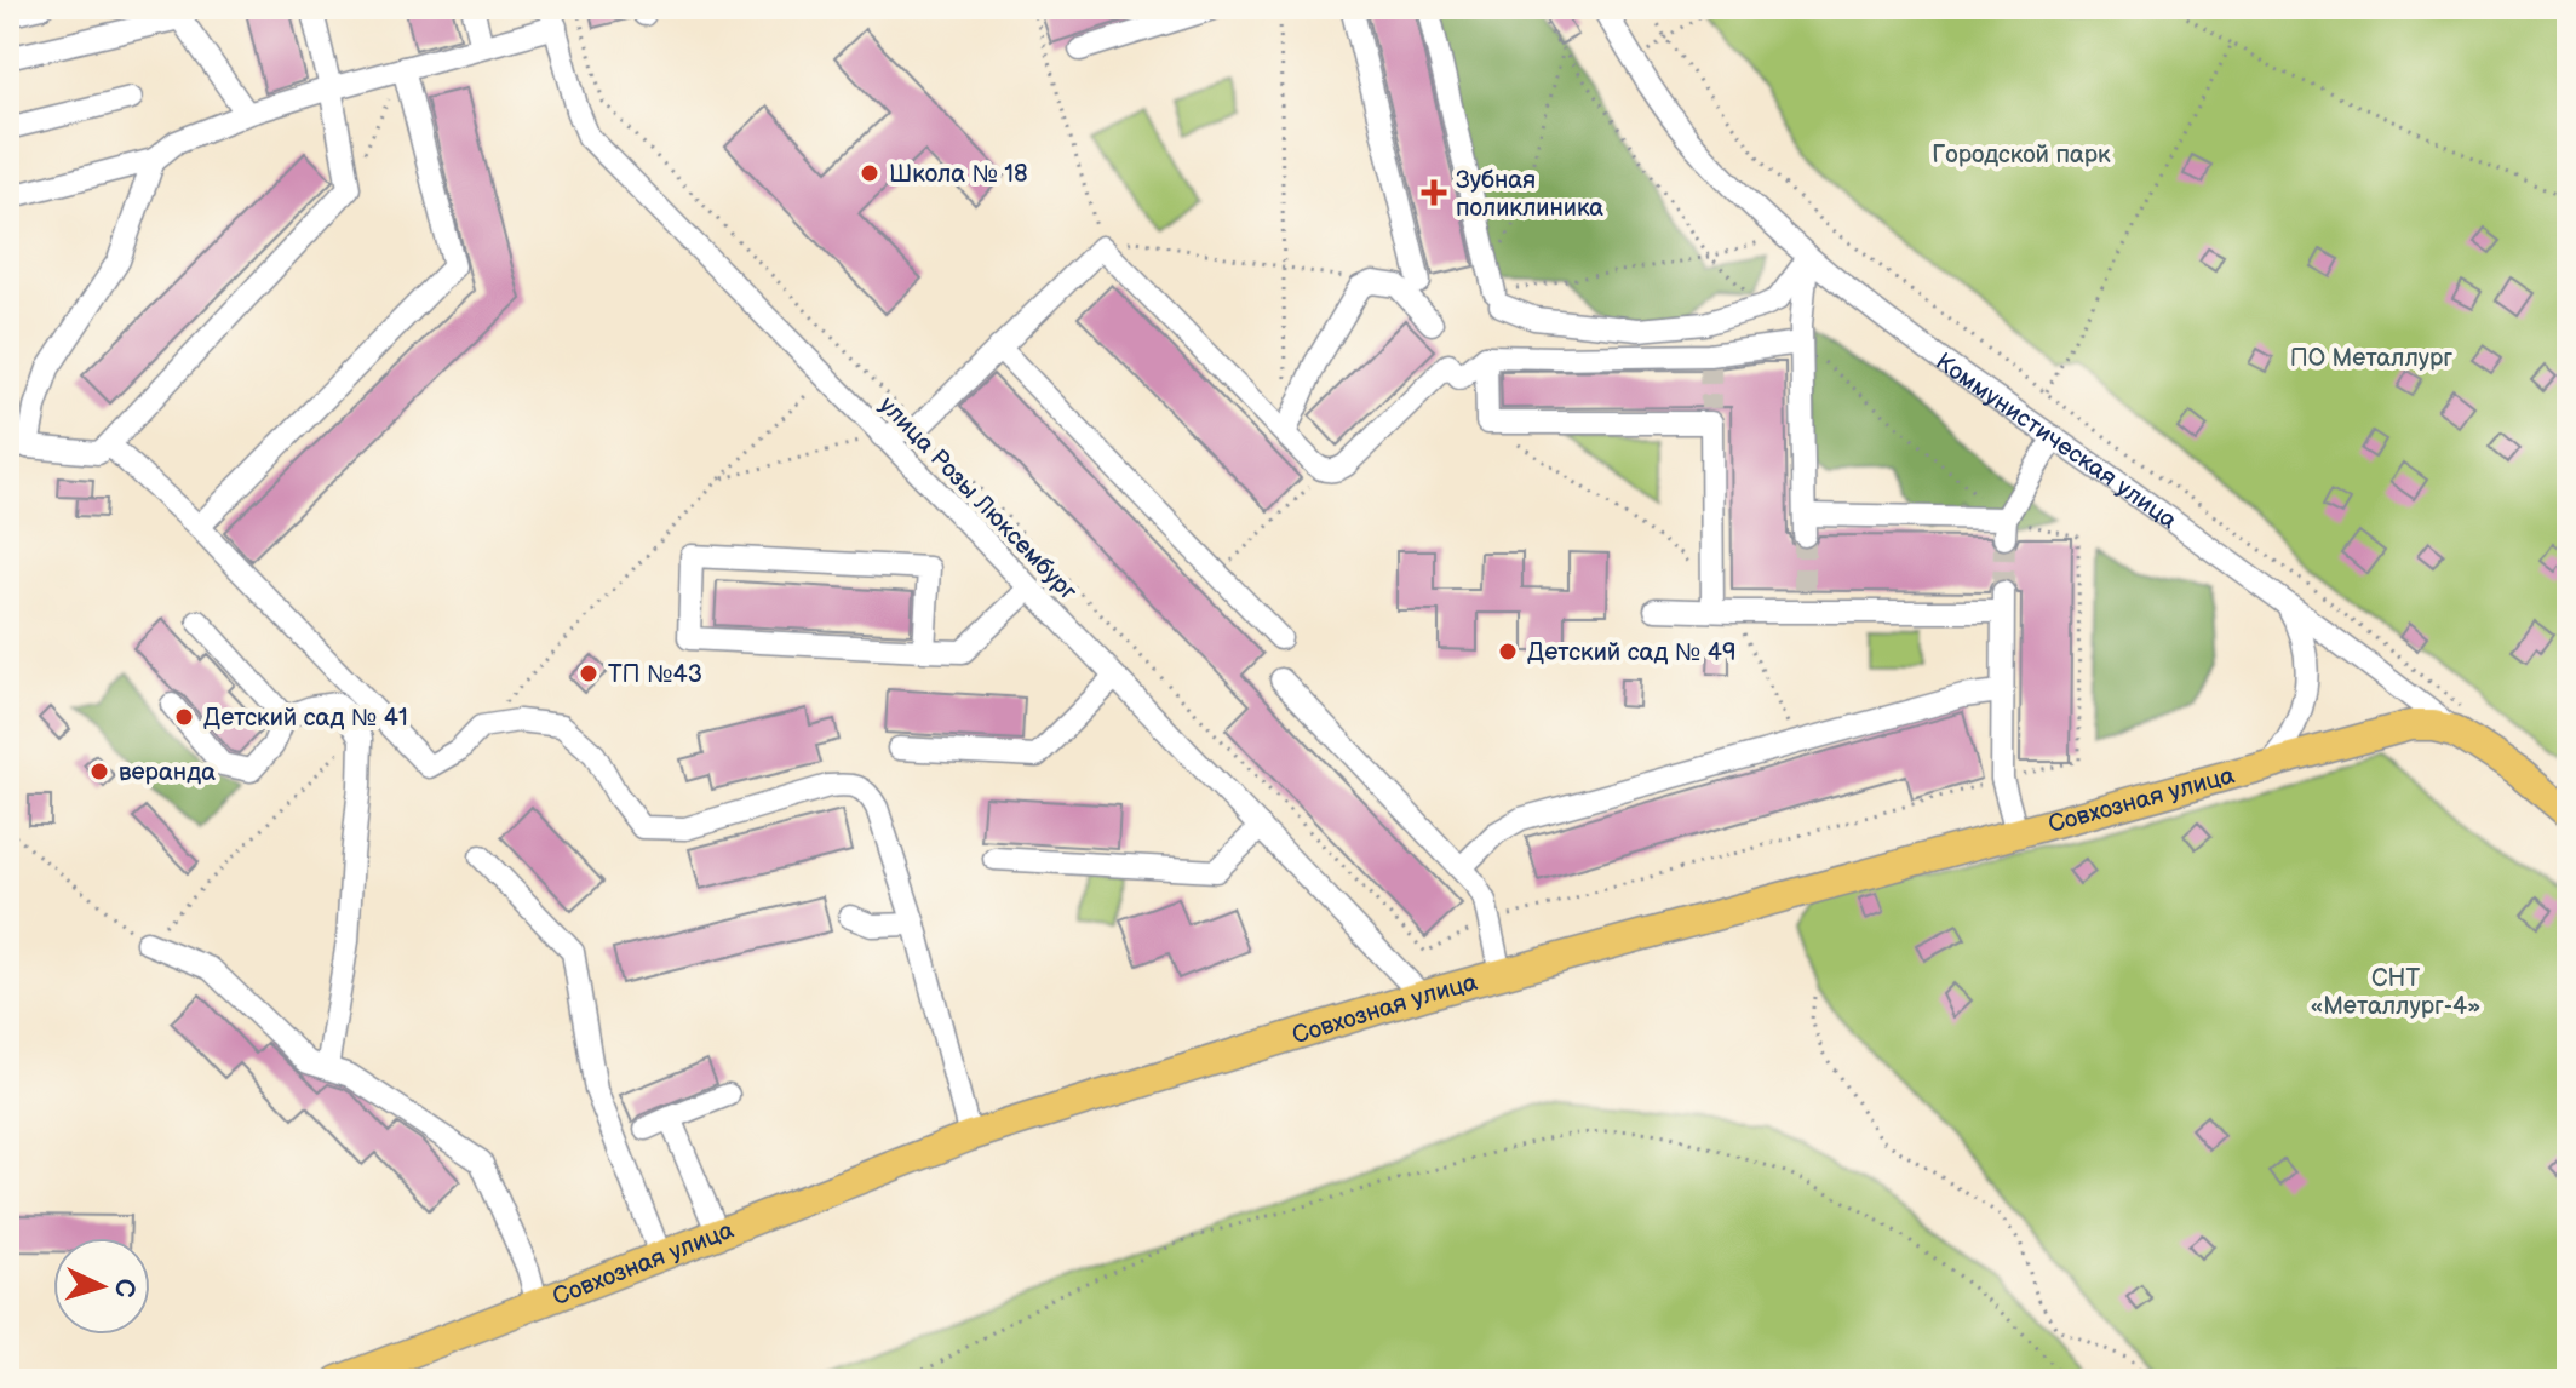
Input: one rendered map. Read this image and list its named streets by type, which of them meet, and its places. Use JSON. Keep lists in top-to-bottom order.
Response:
{
  "streets": {
    "main road": ["Коммунистическая улица", "Совхозная улица"],
    "street": ["улица Розы Люксембург"]
  },
  "crossings": [
    ["Коммунистическая улица", "Совхозная улица"],
    ["улица Розы Люксембург", "Совхозная улица"]
  ],
  "parks": ["Городской парк", "ПО Металлург", "СНТ «Металлург-4»"],
  "places": {
    "other": [
      "Школа № 18",
      "Детский сад № 49",
      "ТП №43",
      "Детский сад № 41",
      "веранда"
    ],
    "health": ["Зубная поликлиника"]
  },
  "north": "right"
}
